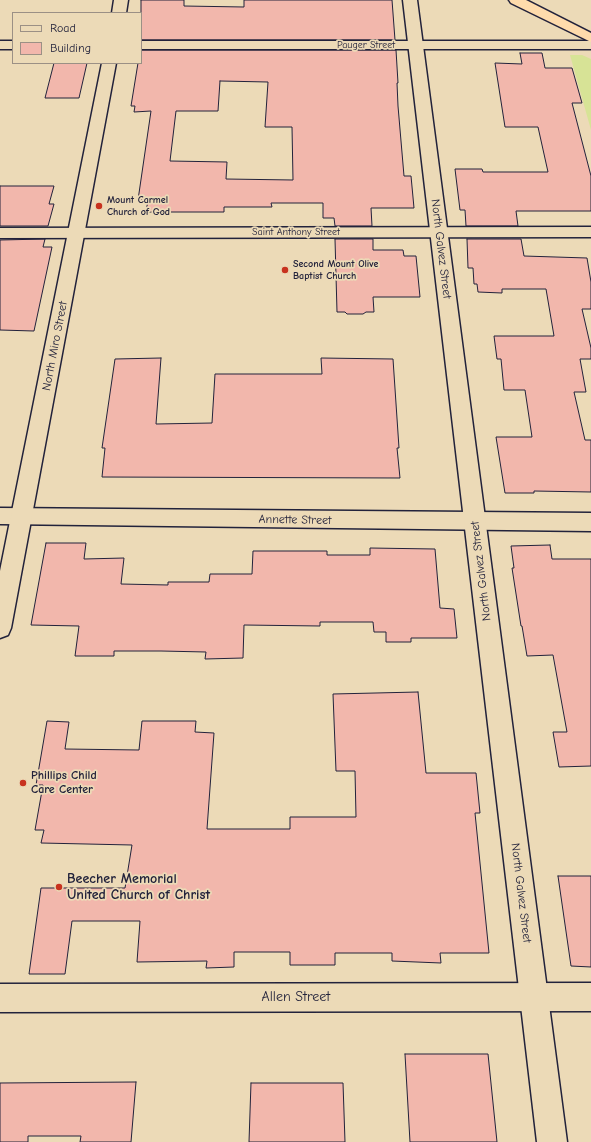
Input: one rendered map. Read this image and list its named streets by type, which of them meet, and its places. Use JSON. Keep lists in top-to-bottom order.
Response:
{
  "streets": {
    "street": [
      "Pauger Street",
      "Saint Anthony Street",
      "North Galvez Street",
      "North Miro Street",
      "Annette Street",
      "Allen Street"
    ]
  },
  "crossings": [
    ["Pauger Street", "North Galvez Street"],
    ["Saint Anthony Street", "North Galvez Street"],
    ["Saint Anthony Street", "North Miro Street"],
    ["North Galvez Street", "Annette Street"],
    ["North Galvez Street", "Allen Street"],
    ["North Miro Street", "Annette Street"]
  ],
  "places": [
    "Mount Carmel Church of God",
    "Second Mount Olive Baptist Church",
    "Phillips Child Care Center",
    "Beecher Memorial United Church of Christ"
  ],
  "legend": ["Road", "Building"]
}
